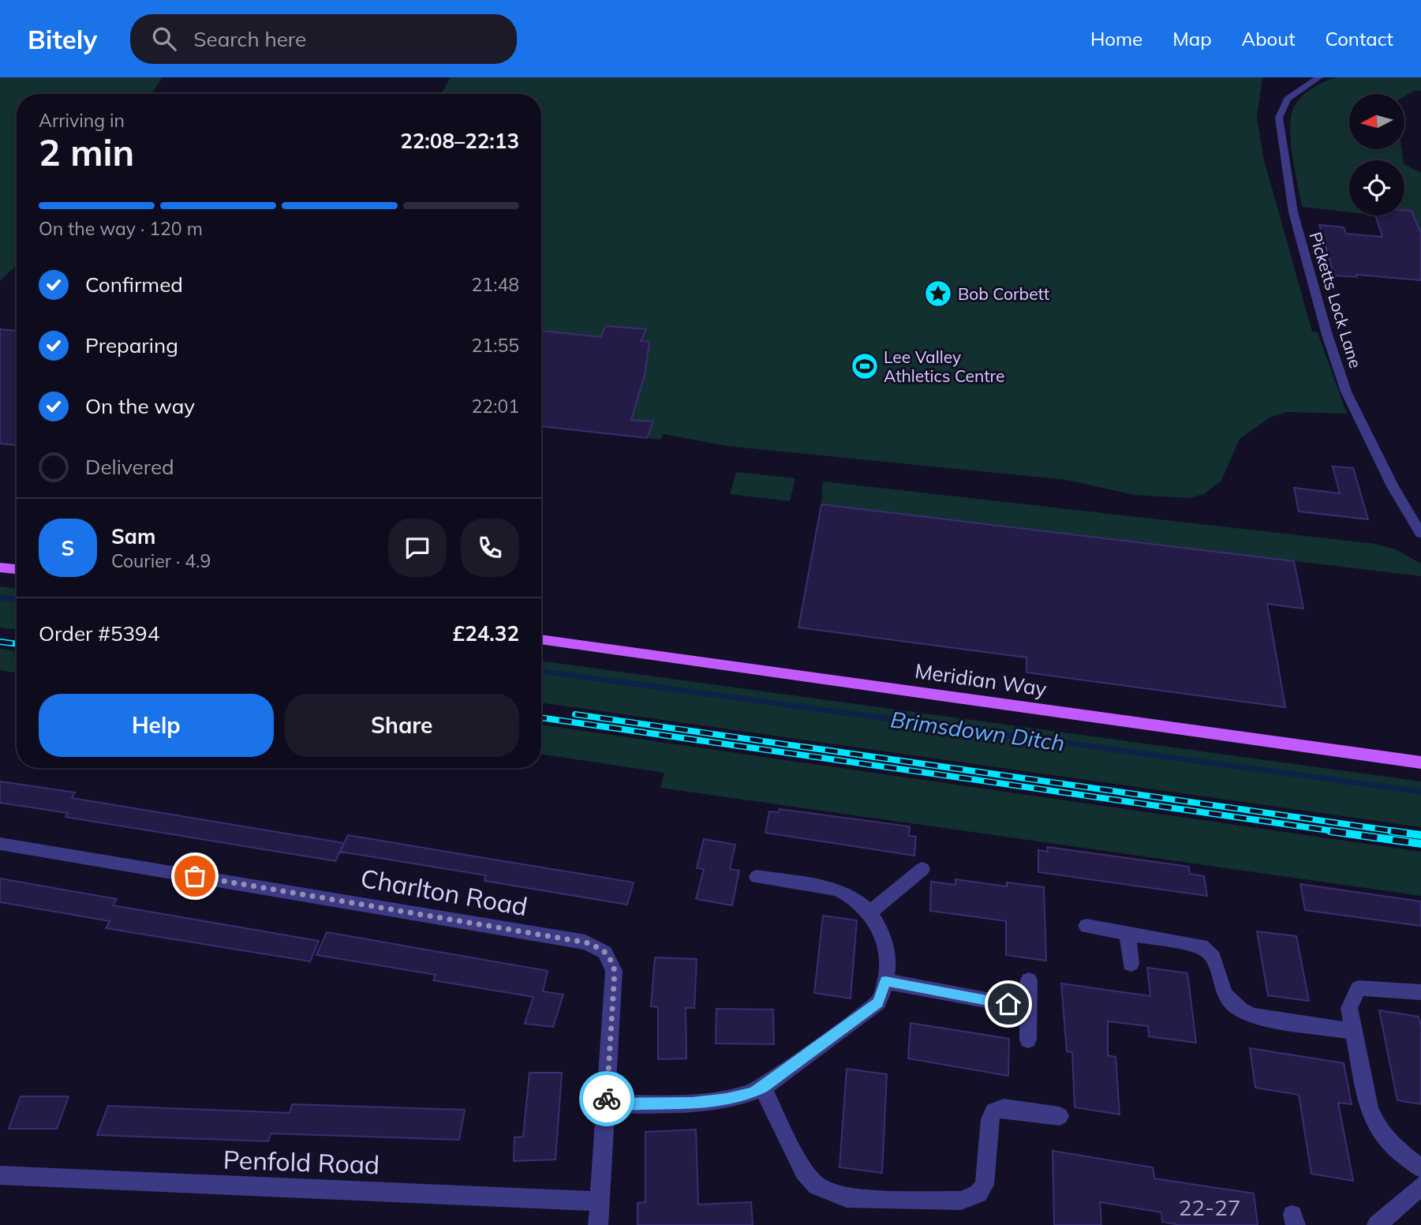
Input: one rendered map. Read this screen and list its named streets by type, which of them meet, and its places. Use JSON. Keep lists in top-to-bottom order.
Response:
{
  "streets": {
    "main road": ["Meridian Way"],
    "street": ["Picketts Lock Lane", "Charlton Road", "Penfold Road"]
  },
  "crossings": [
    ["Charlton Road", "Penfold Road"]
  ],
  "water": ["Brimsdown Ditch"],
  "places": {
    "place": ["Bob Corbett"],
    "sports": ["Lee Valley Athletics Centre"]
  },
  "house_numbers": ["22-27"],
  "north": "left",
  "page": {
    "header": "Bitely",
    "search": "Search here",
    "nav": [
      "Home",
      "Map",
      "About",
      "Contact"
    ],
    "heading": ["2 min", "Arriving in", "22:08–22:13"],
    "panel": [
      "Sam",
      "Courier · 4.9",
      "Order #5394",
      "£24.32"
    ],
    "bar": "On the way · 120 m",
    "list": [
      ["Confirmed", "21:48"],
      ["Preparing", "21:55"],
      ["On the way", "22:01"],
      "Delivered"
    ],
    "round": "S",
    "buttons": ["Help", "Share"]
  }
}
